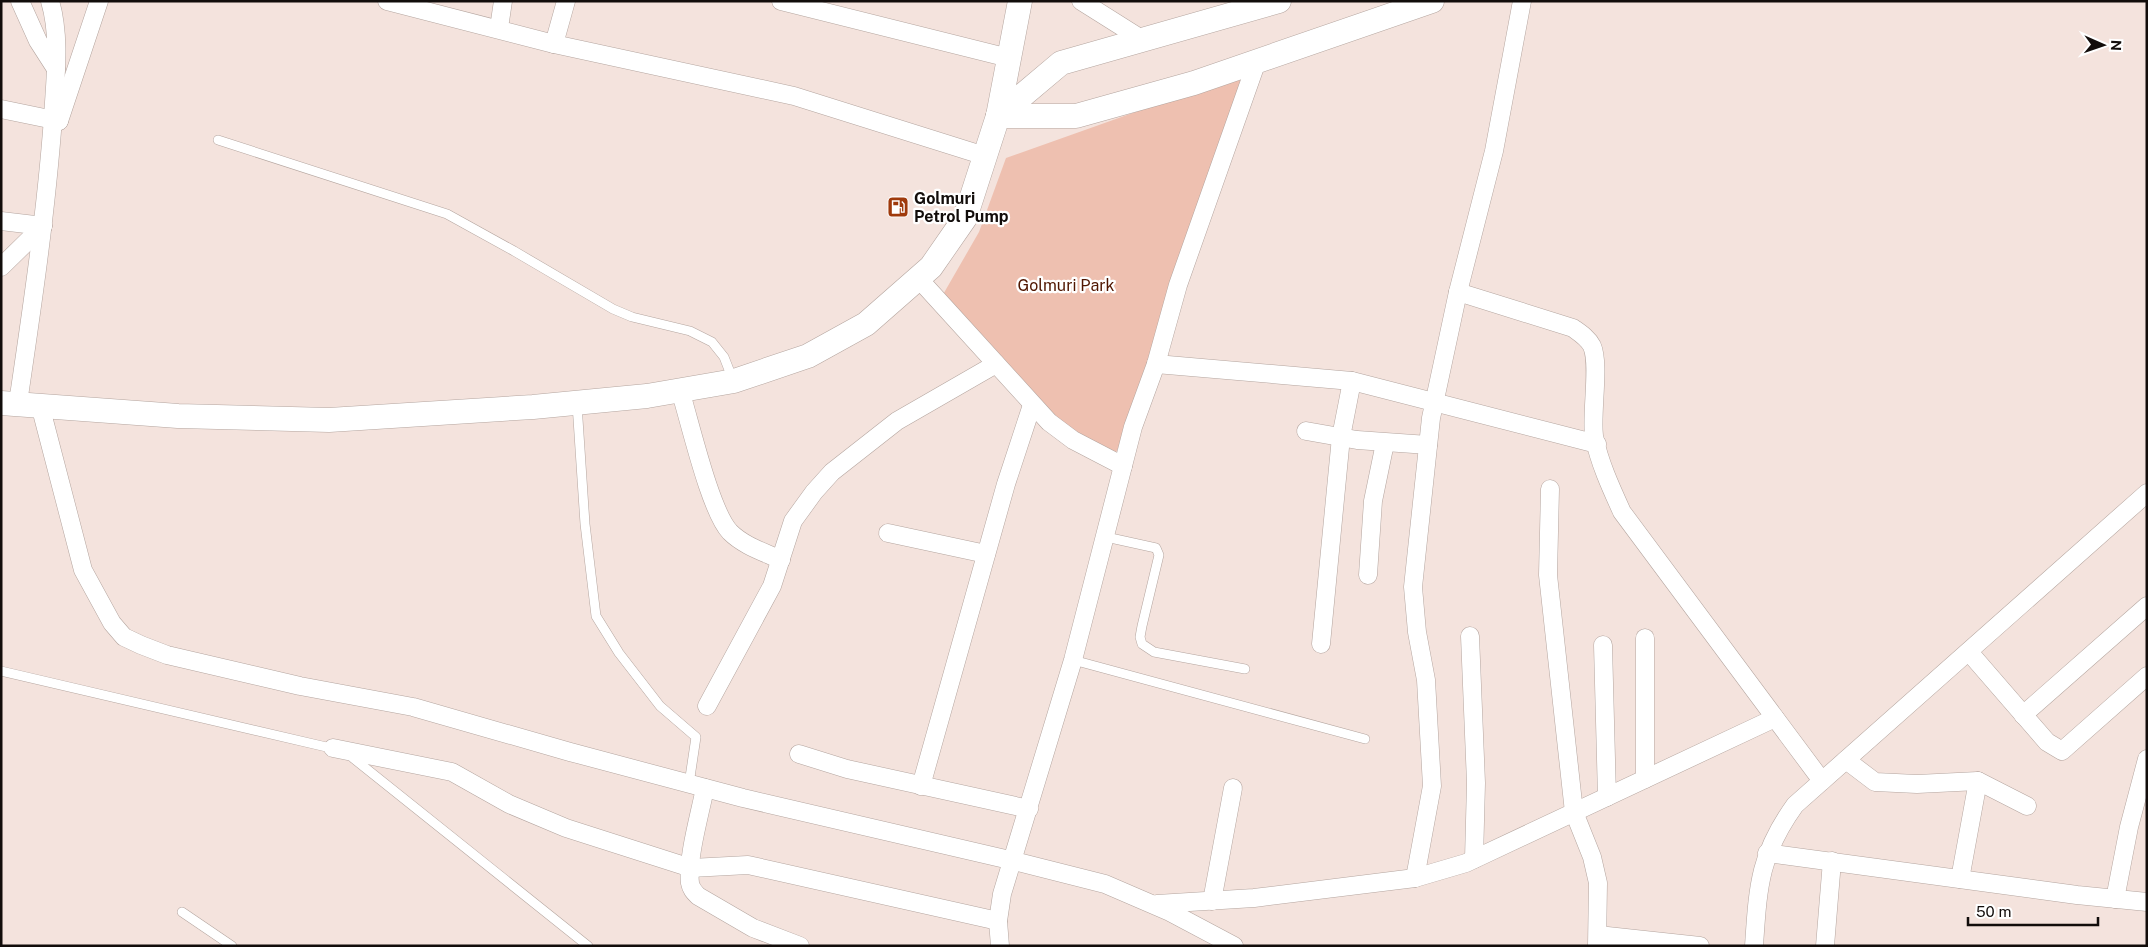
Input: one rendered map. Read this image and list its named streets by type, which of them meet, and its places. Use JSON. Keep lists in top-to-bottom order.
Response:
{
  "parks": ["Golmuri Park"],
  "places": {
    "fuel station": ["Golmuri Petrol Pump"]
  },
  "scale_bar": "50 m",
  "north": "right"
}
